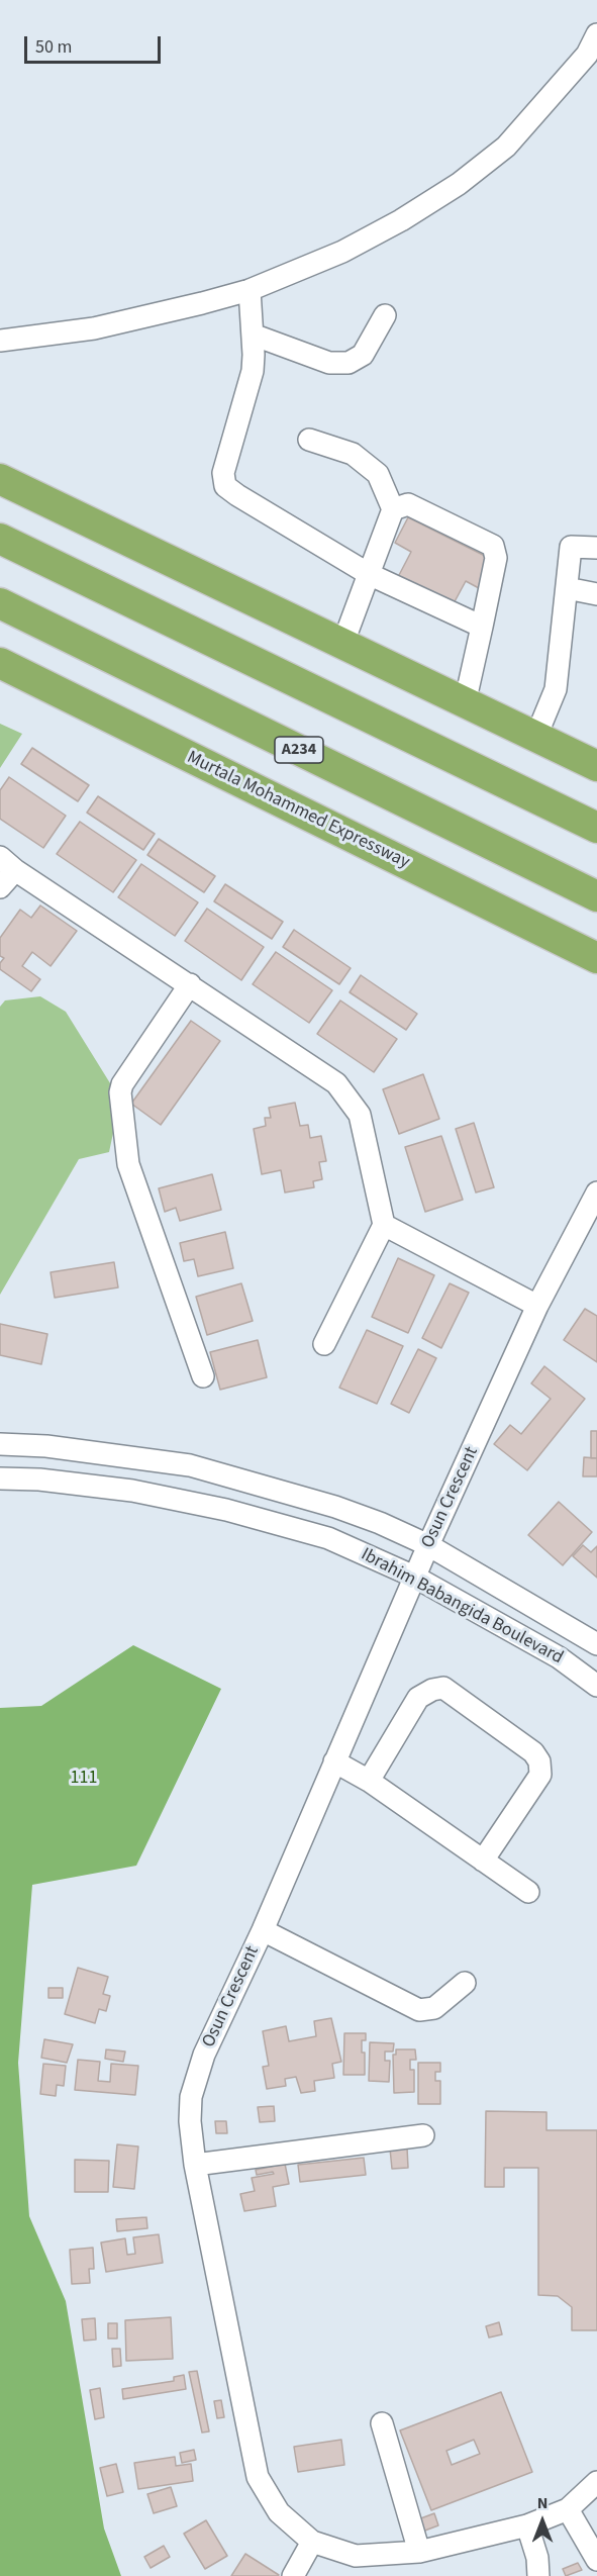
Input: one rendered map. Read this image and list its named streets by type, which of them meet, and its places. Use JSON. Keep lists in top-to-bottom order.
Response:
{
  "streets": {
    "highway": ["A234", "Murtala Mohammed Expressway"],
    "street": ["Osun Crescent", "Ibrahim Babangida Boulevard"]
  },
  "crossings": [
    ["Osun Crescent", "Ibrahim Babangida Boulevard"]
  ],
  "parks": ["111"],
  "scale_bar": "50 m",
  "north": "top"
}
